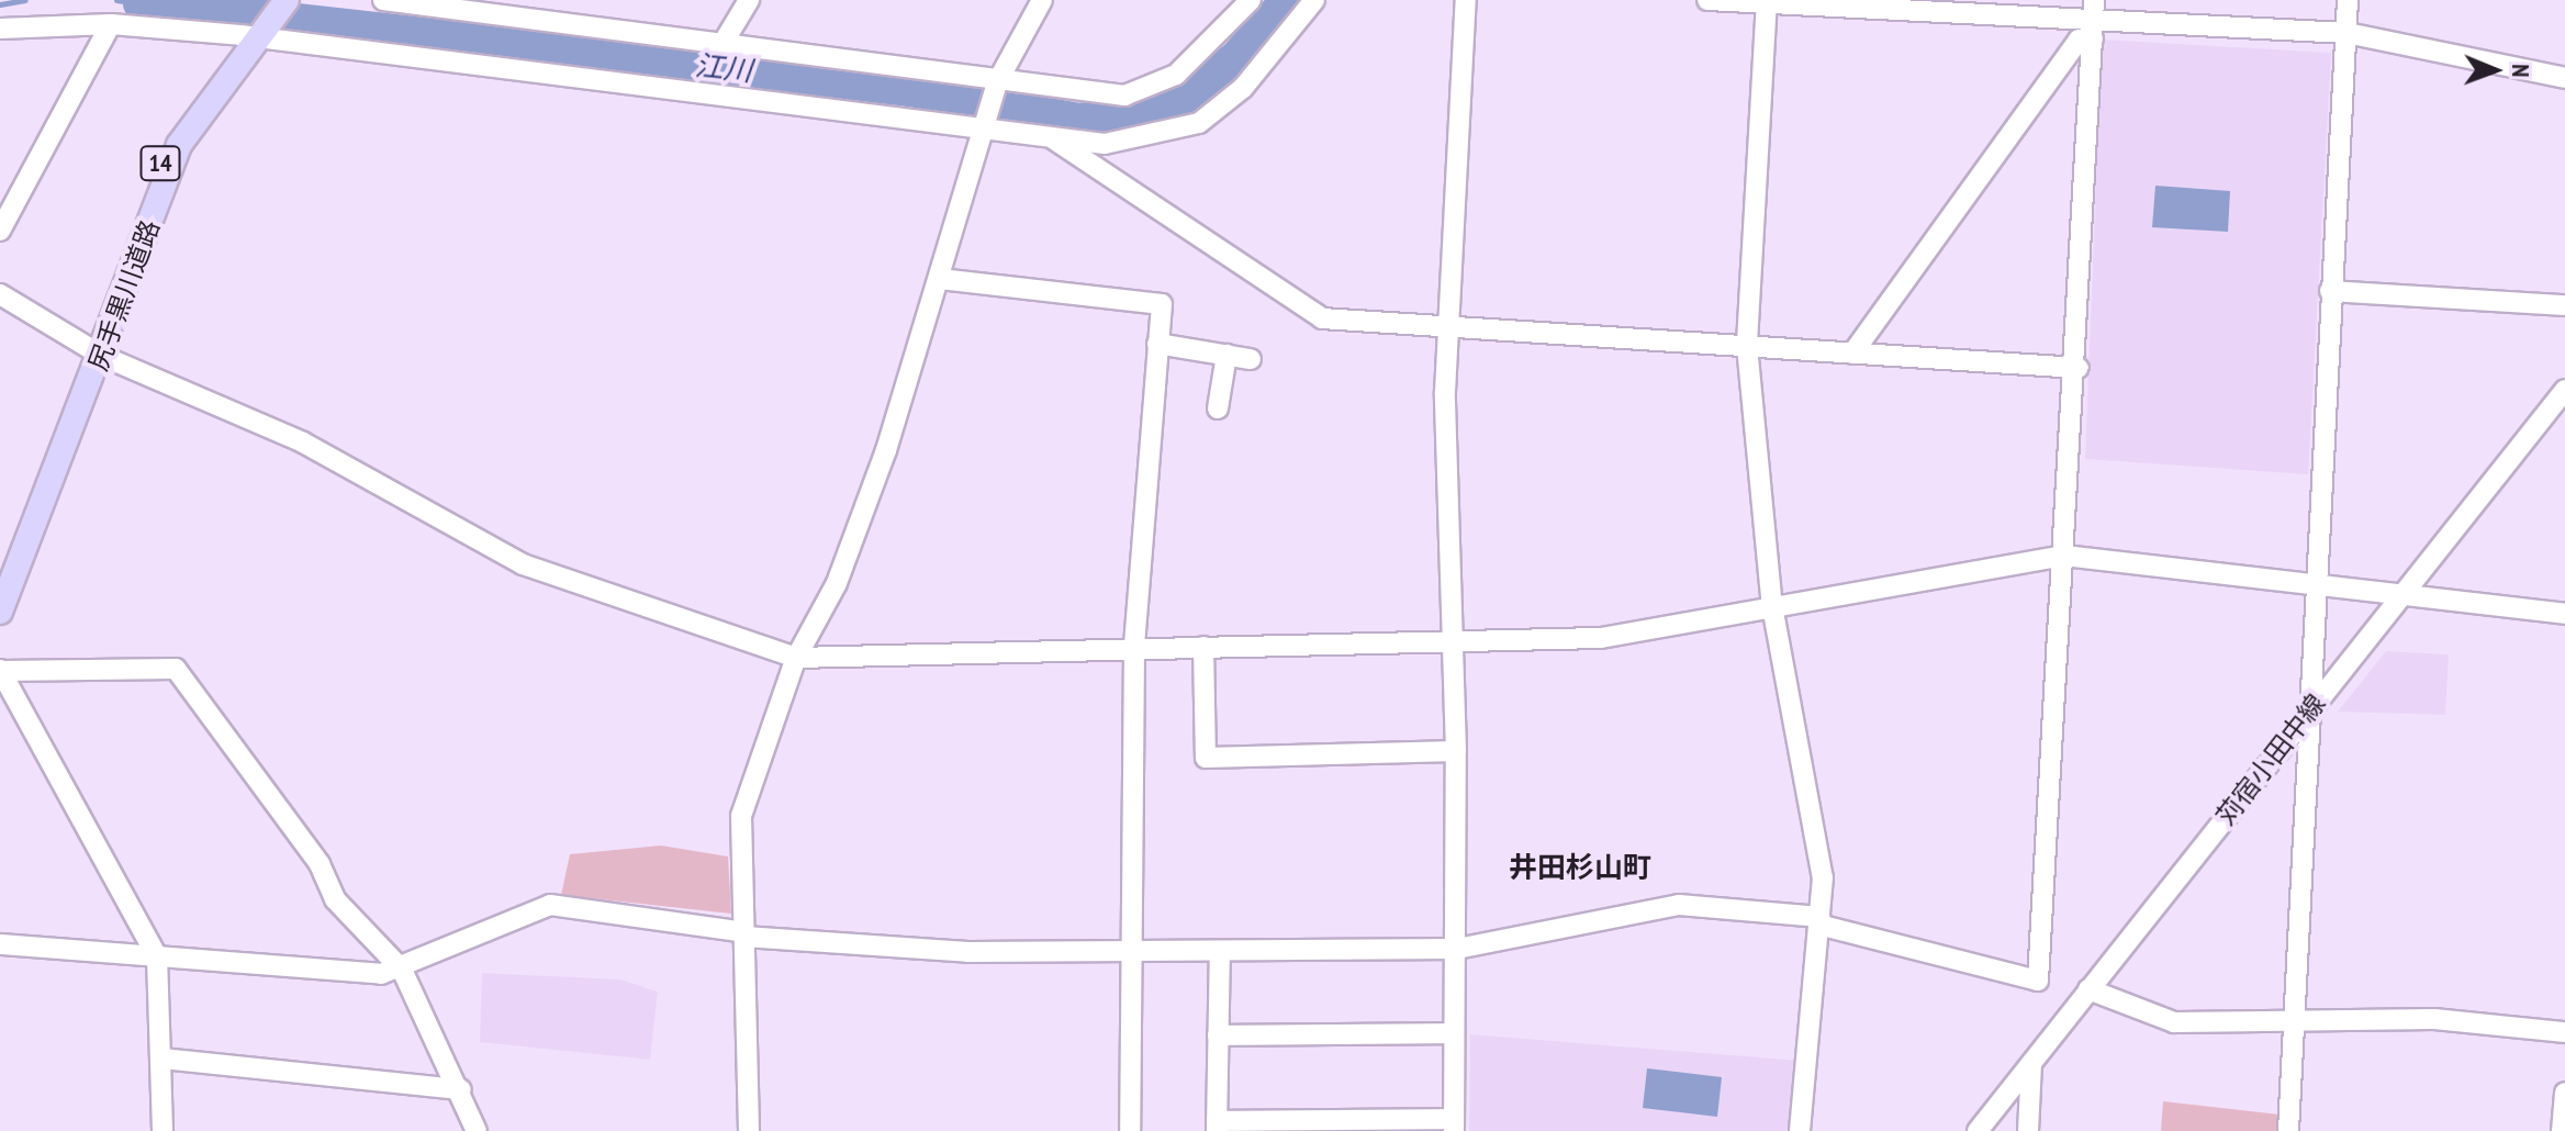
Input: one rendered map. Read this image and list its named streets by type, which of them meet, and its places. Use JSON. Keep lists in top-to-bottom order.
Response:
{
  "streets": {
    "main road": ["14", "尻手黒川道路"],
    "street": ["苅宿小田中線"]
  },
  "districts": ["井田杉山町"],
  "water": ["江川"],
  "north": "right"
}
